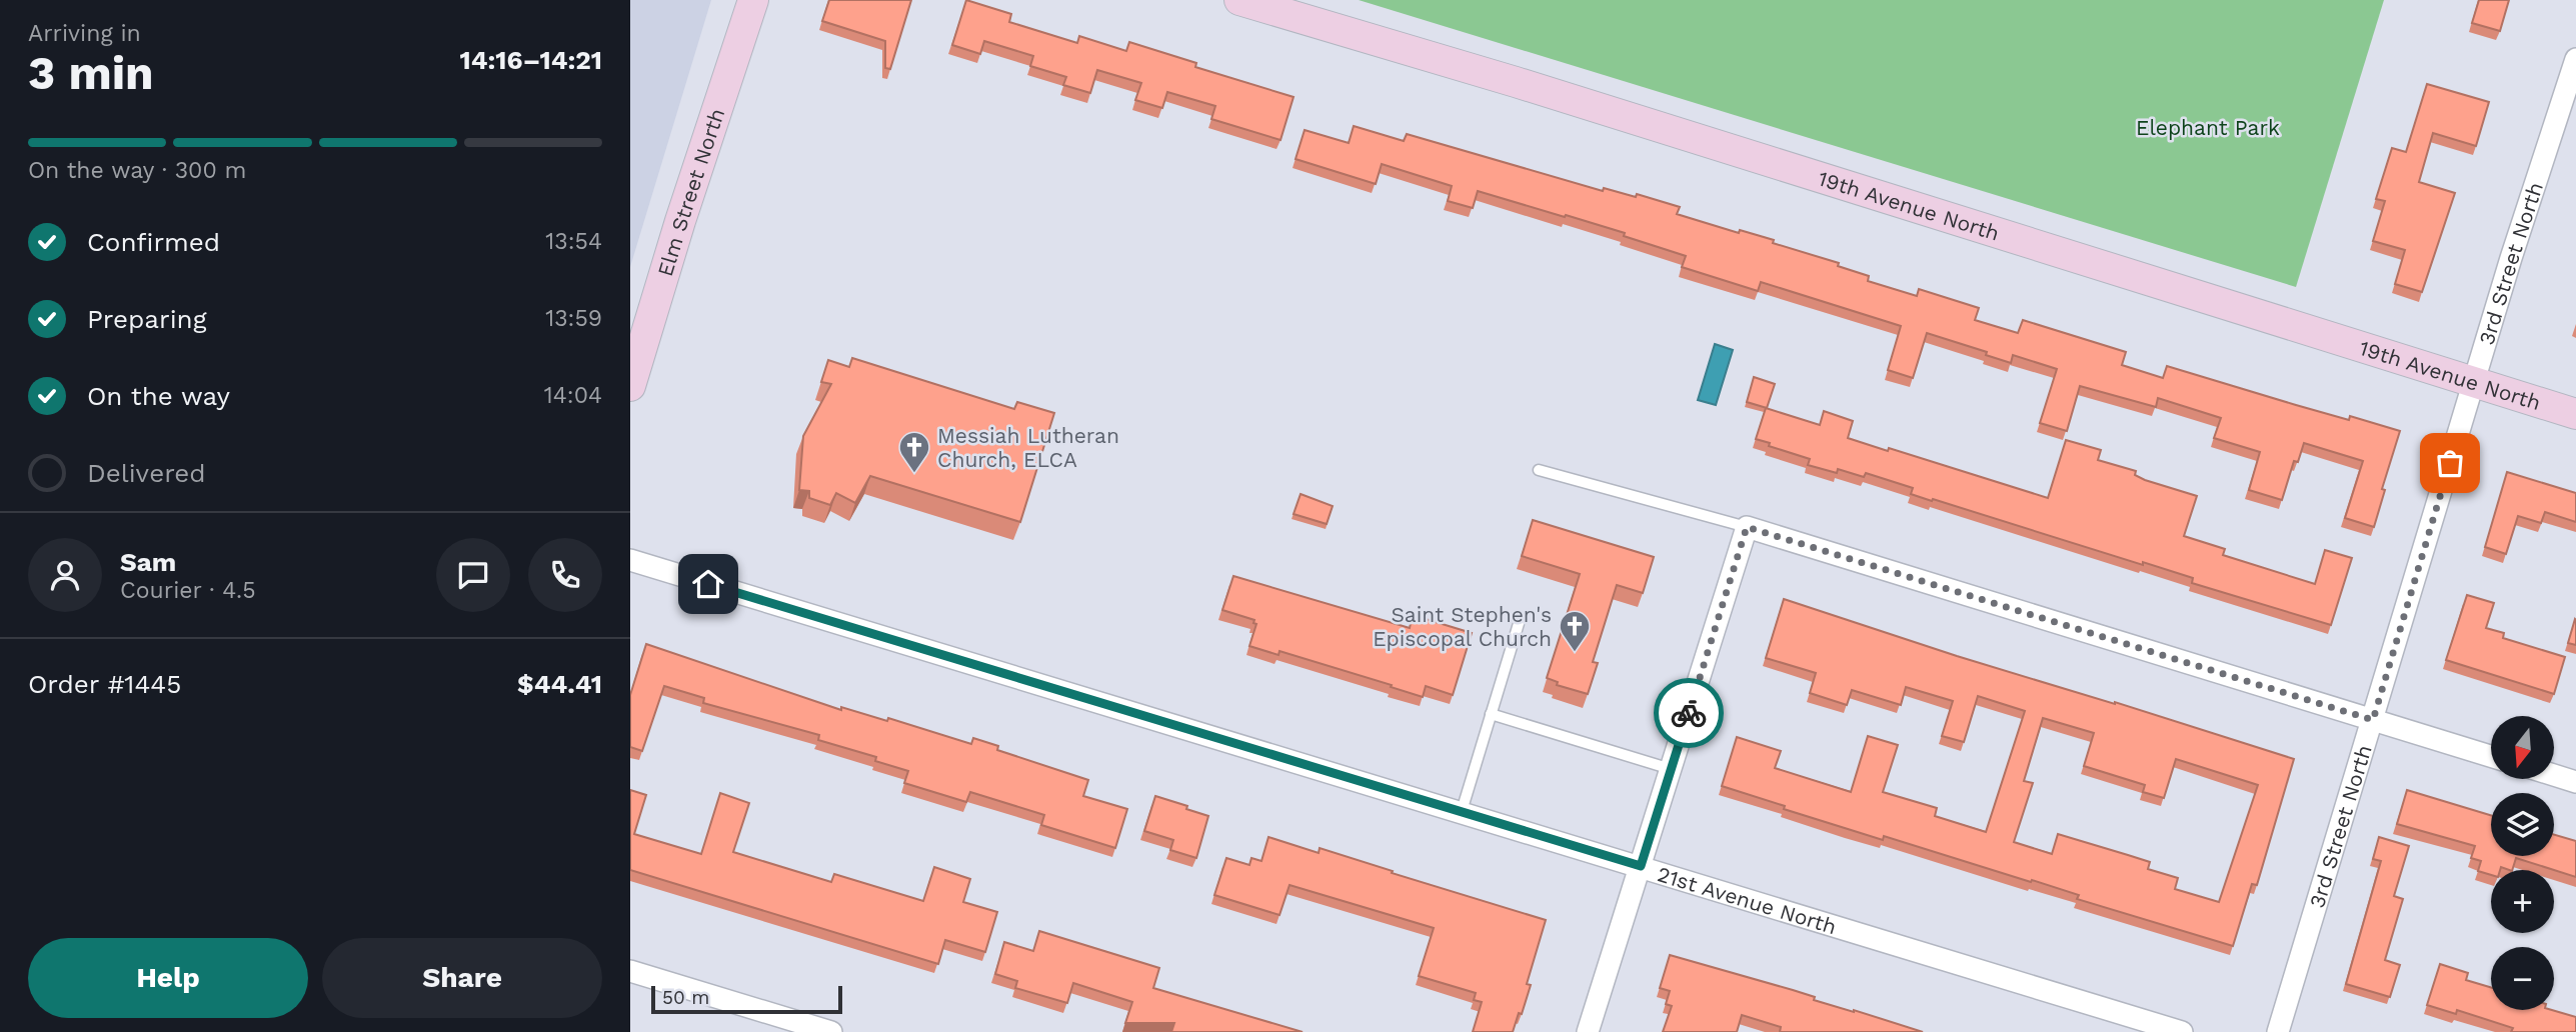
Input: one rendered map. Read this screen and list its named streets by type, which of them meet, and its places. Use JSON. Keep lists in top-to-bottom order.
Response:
{
  "streets": {
    "street": [
      "Elm Street North",
      "19th Avenue North",
      "3rd Street North",
      "21st Avenue North"
    ]
  },
  "crossings": [
    ["19th Avenue North", "3rd Street North"]
  ],
  "parks": ["Elephant Park"],
  "places": {
    "church": ["Messiah Lutheran Church, ELCA", "Saint Stephen's Episcopal Church"]
  },
  "scale_bar": "50 m",
  "north": "bottom",
  "page": {
    "heading": ["3 min", "Arriving in", "14:16–14:21"],
    "panel": [
      "Sam",
      "Courier · 4.5",
      "Order #1445",
      "$44.41"
    ],
    "bar": "On the way · 300 m",
    "list": [
      ["Confirmed", "13:54"],
      ["Preparing", "13:59"],
      ["On the way", "14:04"],
      "Delivered"
    ],
    "map_buttons": ["+", "−"],
    "buttons": ["Help", "Share"],
    "scale": "50 m"
  }
}
